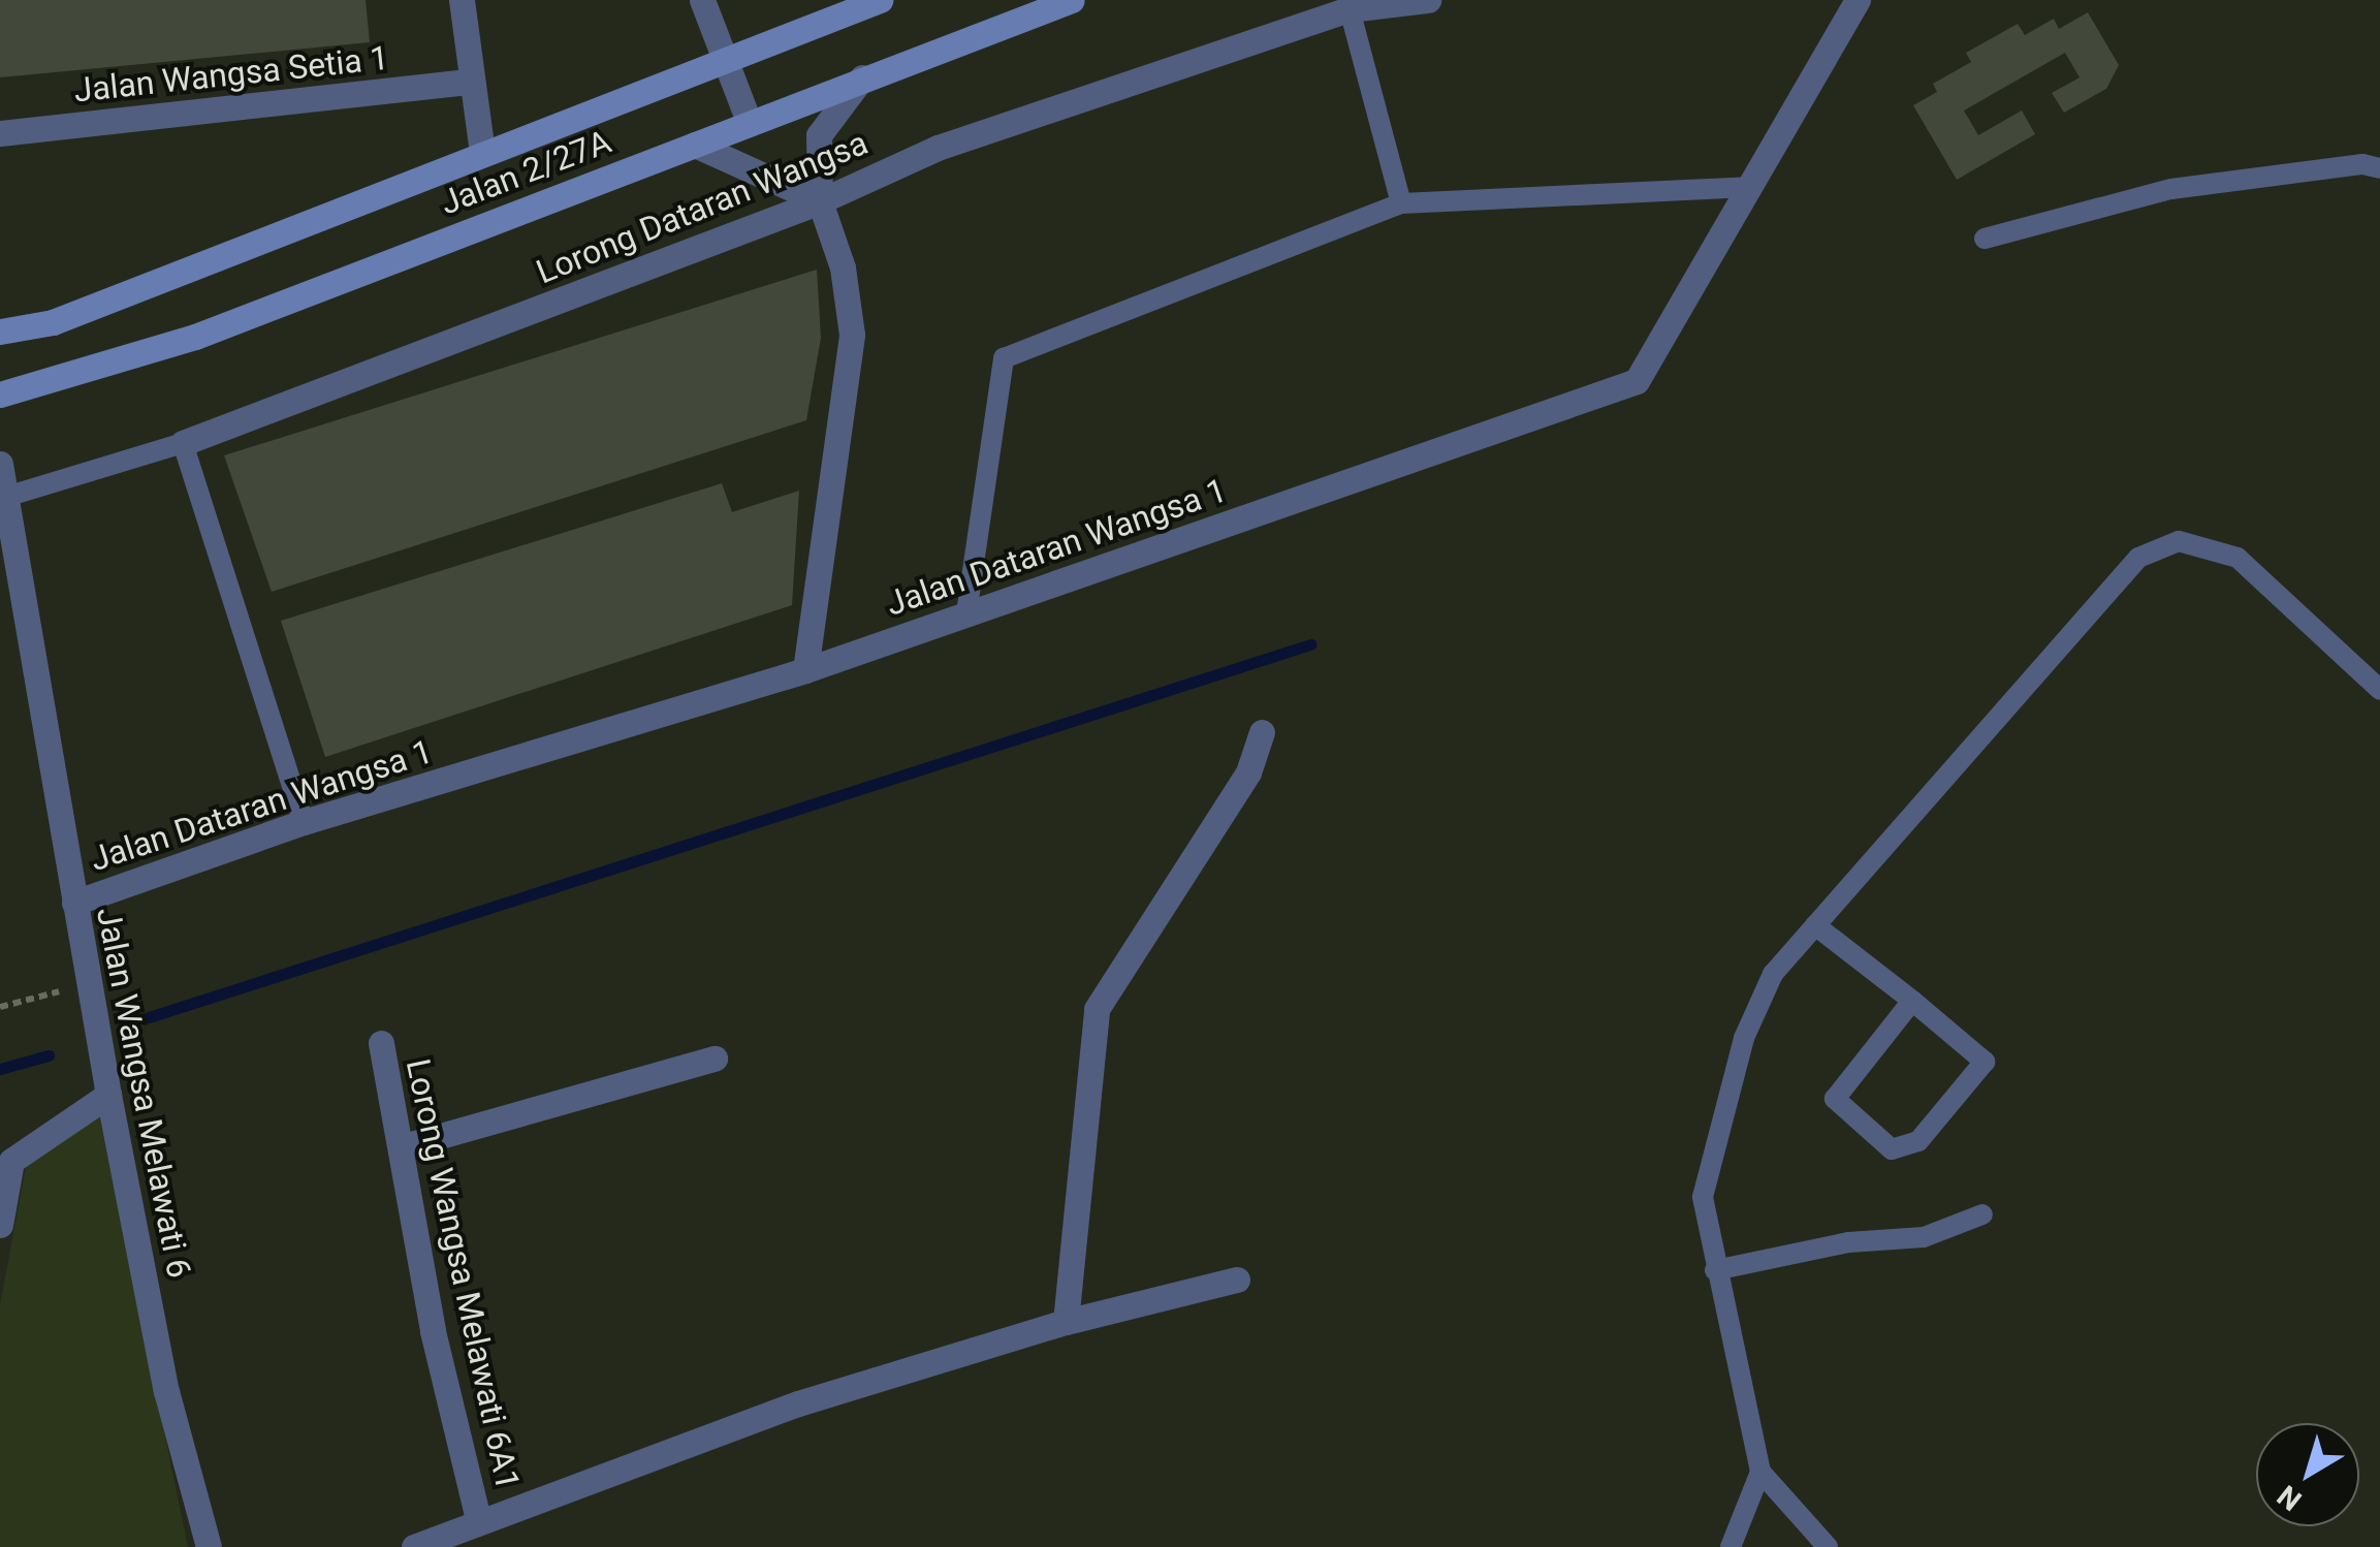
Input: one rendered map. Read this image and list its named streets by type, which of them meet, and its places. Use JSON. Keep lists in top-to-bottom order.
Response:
{
  "streets": {
    "main road": ["Jalan 2/27A"],
    "street": [
      "Jalan Wangsa Setia 1",
      "Lorong Dataran Wangsa",
      "Jalan Dataran Wangsa 1",
      "Jalan Wangsa Melawati 6",
      "Lorong Wangsa Melawati 6A1"
    ]
  },
  "crossings": [
    ["Lorong Dataran Wangsa", "Jalan Wangsa Melawati 6"],
    ["Jalan Dataran Wangsa 1", "Jalan Wangsa Melawati 6"]
  ],
  "north": "bottom left"
}
